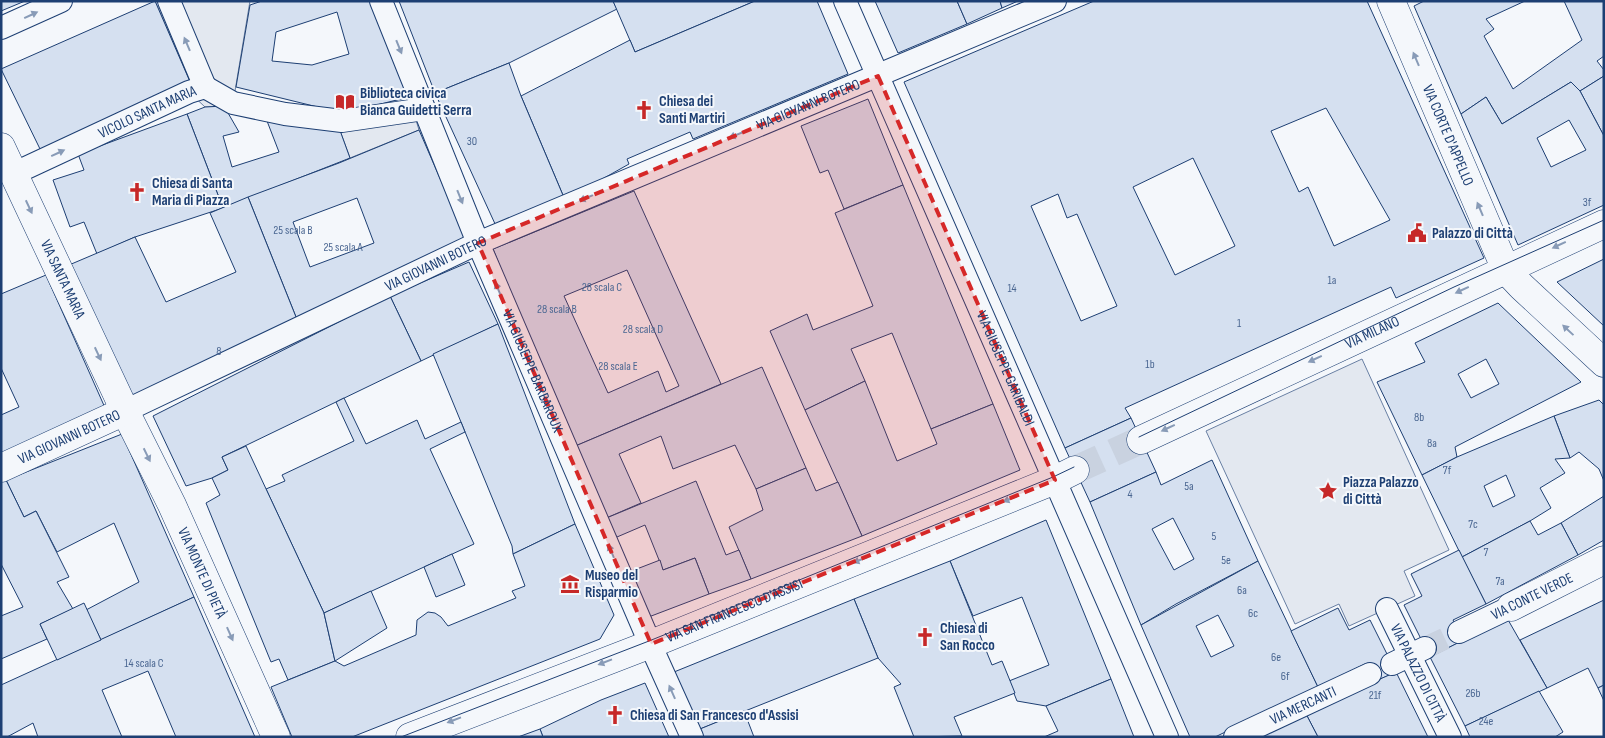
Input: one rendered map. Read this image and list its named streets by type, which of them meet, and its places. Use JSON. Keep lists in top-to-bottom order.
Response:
{
  "streets": {
    "street": [
      "VIA GIOVANNI BOTERO",
      "VICOLO SANTA MARIA",
      "VIA CORTE D'APPELLO",
      "VIA SANTA MARIA",
      "VIA MILANO",
      "VIA GIUSEPPE GARIBALDI",
      "VIA GIUSEPPE BARBAROUX",
      "VIA MONTE DI PIETÀ",
      "VIA CONTE VERDE",
      "VIA SAN FRANCESCO D'ASSISI",
      "VIA PALAZZO DI CITTÀ",
      "VIA MERCANTI"
    ]
  },
  "crossings": [
    ["VIA GIOVANNI BOTERO", "VIA SANTA MARIA"],
    ["VIA GIOVANNI BOTERO", "VIA GIUSEPPE GARIBALDI"],
    ["VIA GIOVANNI BOTERO", "VIA GIUSEPPE BARBAROUX"],
    ["VIA GIOVANNI BOTERO", "VIA MONTE DI PIETÀ"],
    ["VICOLO SANTA MARIA", "VIA SANTA MARIA"],
    ["VICOLO SANTA MARIA", "VIA GIUSEPPE BARBAROUX"],
    ["VIA CORTE D'APPELLO", "VIA MILANO"],
    ["VIA SANTA MARIA", "VIA MONTE DI PIETÀ"],
    ["VIA GIUSEPPE GARIBALDI", "VIA SAN FRANCESCO D'ASSISI"],
    ["VIA GIUSEPPE BARBAROUX", "VIA SAN FRANCESCO D'ASSISI"]
  ],
  "one_way": [
    "VIA GIOVANNI BOTERO",
    "VIA CORTE D'APPELLO",
    "VIA SANTA MARIA",
    "VIA MILANO",
    "VIA MONTE DI PIETÀ",
    "VIA SAN FRANCESCO D'ASSISI"
  ],
  "places": {
    "library": ["Biblioteca civica Bianca Guidetti Serra"],
    "church": [
      "Chiesa dei Santi Martiri",
      "Chiesa di Santa Maria di Piazza",
      "Chiesa di San Rocco",
      "Chiesa di San Francesco d'Assisi"
    ],
    "public building": ["Palazzo di Città"],
    "place": ["Piazza Palazzo di Città"],
    "museum": ["Museo del Risparmio"]
  },
  "house_numbers": [
    "30",
    "3f",
    "25 scala B",
    "25 scala A",
    "1a",
    "28 scala C",
    "14",
    "28 scala B",
    "1",
    "28 scala D",
    "8",
    "1b",
    "28 scala E",
    "8b",
    "8a",
    "7f",
    "5a",
    "4",
    "7c",
    "5",
    "7",
    "5e",
    "7a",
    "6a",
    "6c",
    "6e",
    "14 scala C",
    "6f",
    "26b",
    "21f",
    "24e"
  ]
}
